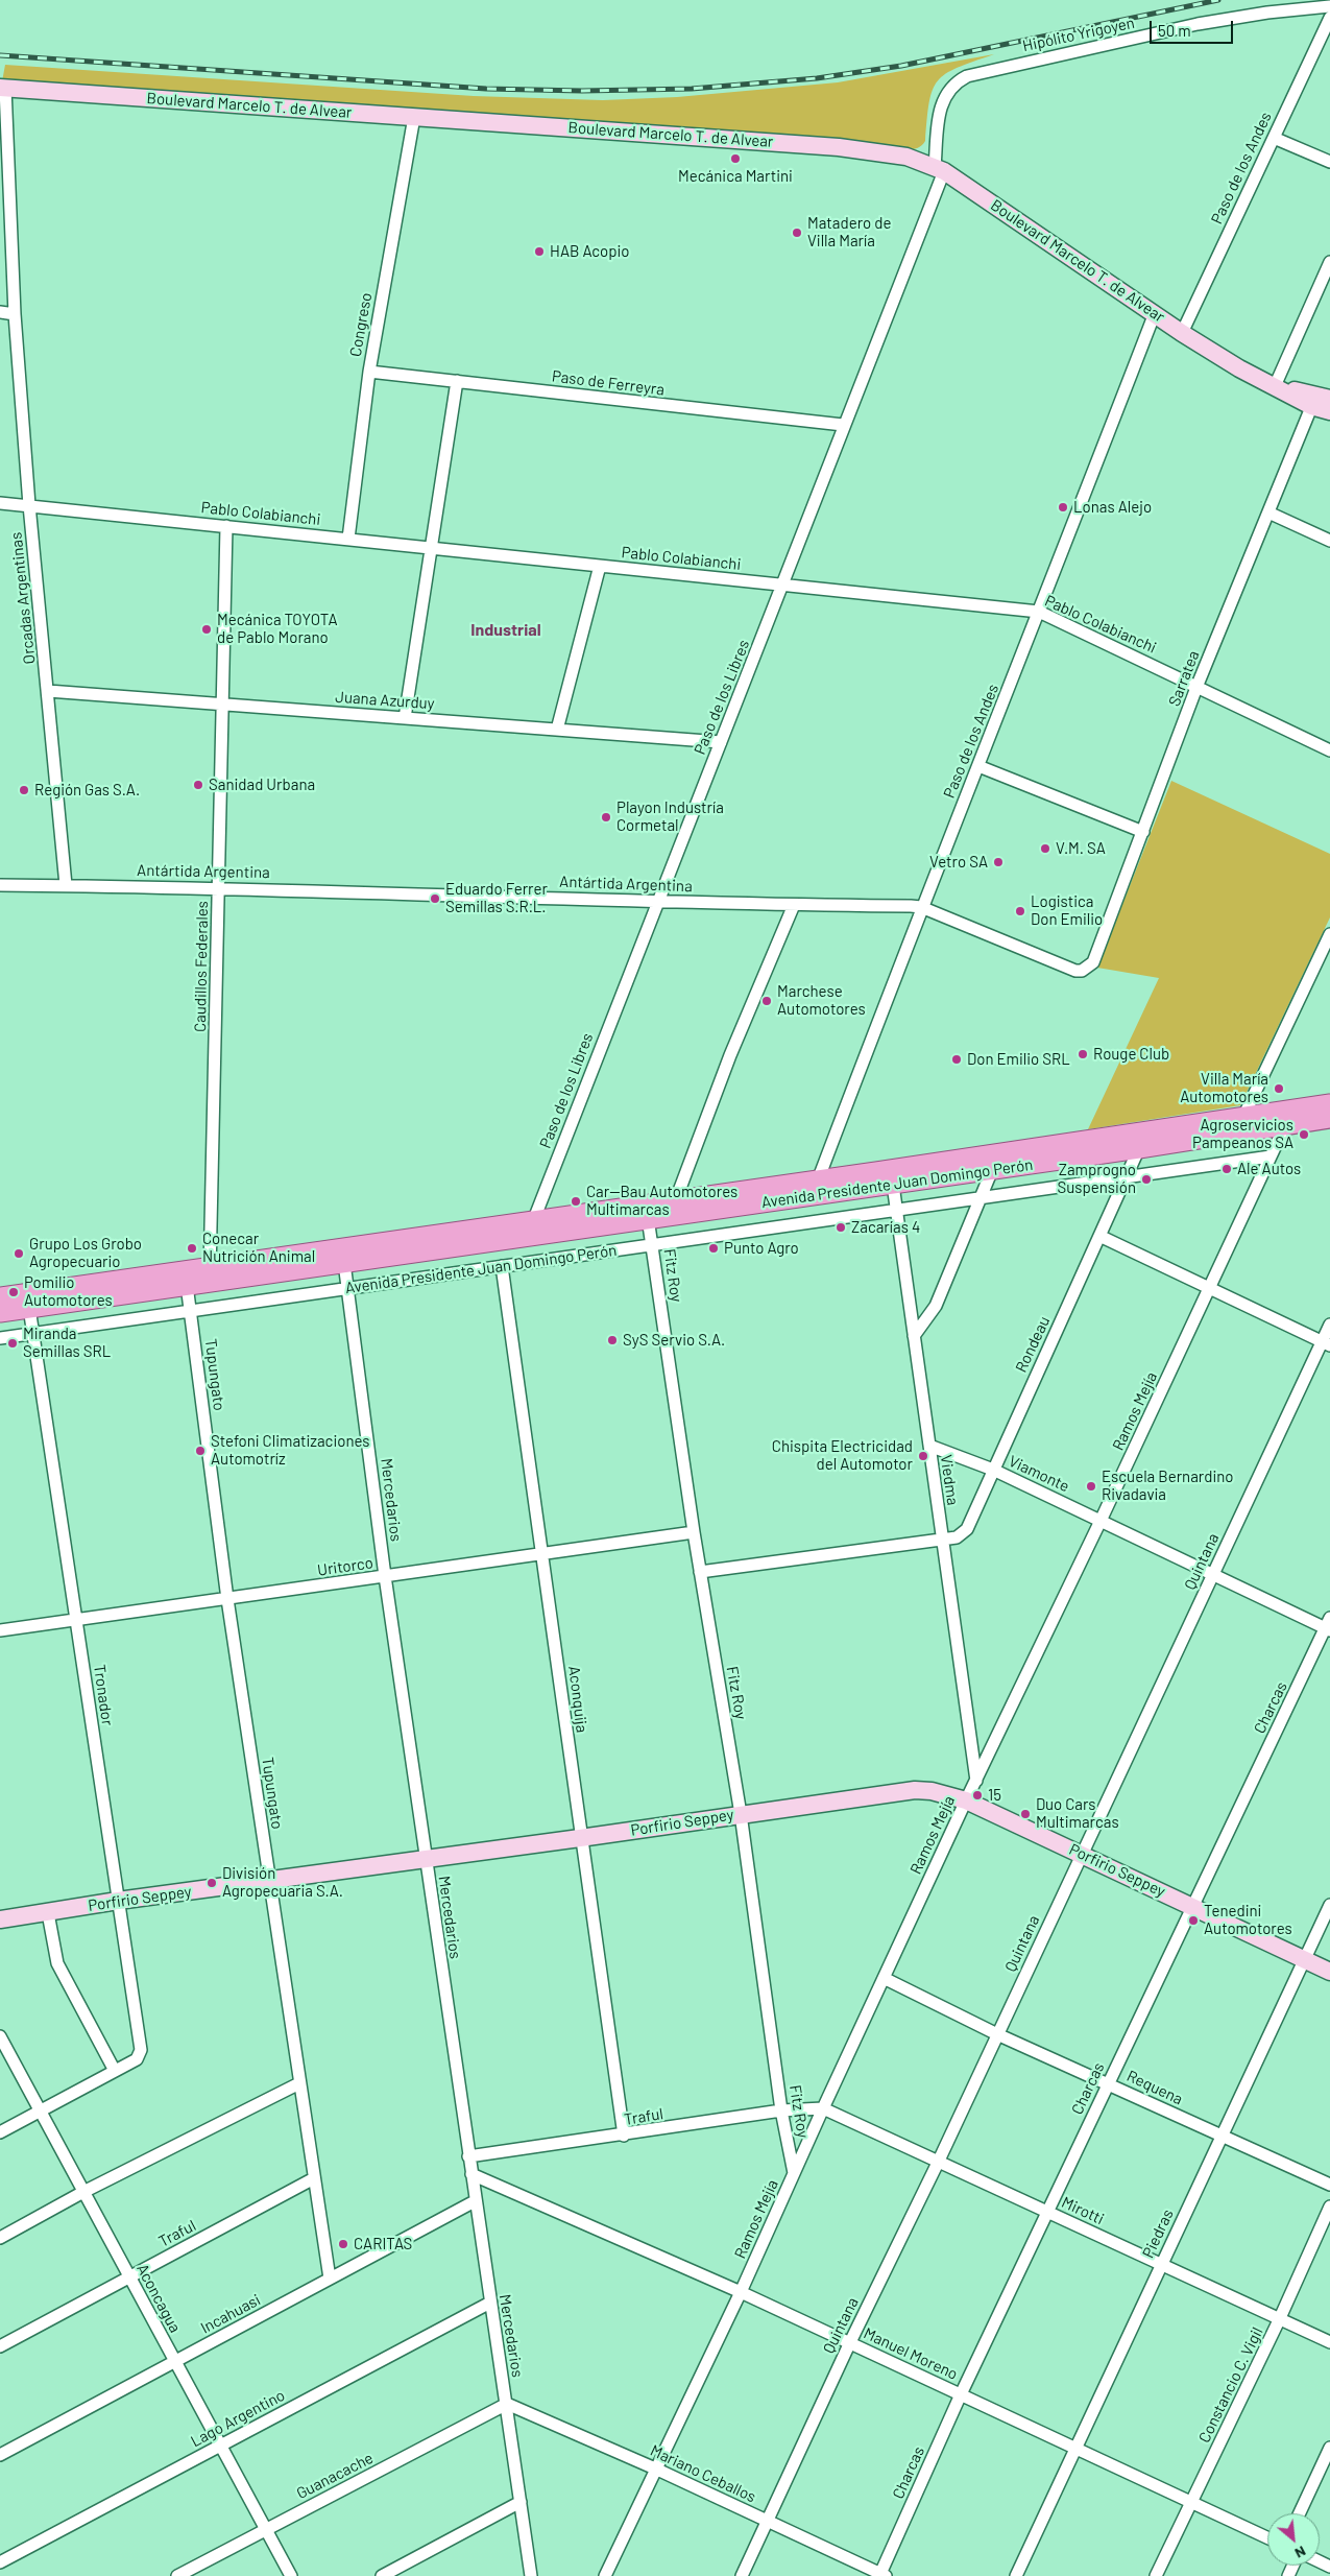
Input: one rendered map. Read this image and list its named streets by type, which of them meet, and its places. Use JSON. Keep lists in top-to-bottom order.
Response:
{
  "streets": {
    "main road": ["Boulevard Marcelo T. de Alvear", "Avenida Presidente Juan Domingo Perón", "Porfirio Seppey"],
    "street": [
      "Hipólito Yrigoyen",
      "Paso de los Andes",
      "Congreso",
      "Paso de Ferreyra",
      "Pablo Colabianchi",
      "Orcadas Argentinas",
      "Sarratea",
      "Paso de los Libres",
      "Juana Azurduy",
      "Antártida Argentina",
      "Caudillos Federales",
      "Fitz Roy",
      "Rondeau",
      "Tupungato",
      "Ramos Mejía",
      "Viamonte",
      "Viedma",
      "Mercedarios",
      "Quintana",
      "Uritorco",
      "Tronador",
      "Aconquija",
      "Charcas",
      "Requena",
      "Traful",
      "Mirotti",
      "Piedras",
      "Aconcagua",
      "Incahuasi",
      "Manuel Moreno",
      "Constancio C. Vigil",
      "Lago Argentino",
      "Mariano Ceballos",
      "Guanacache"
    ]
  },
  "crossings": [
    ["Hipólito Yrigoyen", "Boulevard Marcelo T. de Alvear"],
    ["Hipólito Yrigoyen", "Paso de los Libres"],
    ["Boulevard Marcelo T. de Alvear", "Paso de los Andes"],
    ["Boulevard Marcelo T. de Alvear", "Congreso"],
    ["Boulevard Marcelo T. de Alvear", "Orcadas Argentinas"],
    ["Boulevard Marcelo T. de Alvear", "Sarratea"],
    ["Boulevard Marcelo T. de Alvear", "Paso de los Libres"],
    ["Paso de los Andes", "Pablo Colabianchi"],
    ["Paso de los Andes", "Antártida Argentina"],
    ["Paso de los Andes", "Avenida Presidente Juan Domingo Perón"],
    ["Congreso", "Paso de Ferreyra"],
    ["Congreso", "Pablo Colabianchi"],
    ["Paso de Ferreyra", "Paso de los Libres"],
    ["Pablo Colabianchi", "Orcadas Argentinas"],
    ["Pablo Colabianchi", "Sarratea"],
    ["Pablo Colabianchi", "Paso de los Libres"],
    ["Pablo Colabianchi", "Caudillos Federales"],
    ["Orcadas Argentinas", "Juana Azurduy"],
    ["Orcadas Argentinas", "Antártida Argentina"],
    ["Sarratea", "Antártida Argentina"],
    ["Paso de los Libres", "Juana Azurduy"],
    ["Paso de los Libres", "Antártida Argentina"],
    ["Paso de los Libres", "Avenida Presidente Juan Domingo Perón"],
    ["Juana Azurduy", "Caudillos Federales"],
    ["Antártida Argentina", "Caudillos Federales"],
    ["Caudillos Federales", "Avenida Presidente Juan Domingo Perón"],
    ["Avenida Presidente Juan Domingo Perón", "Fitz Roy"],
    ["Avenida Presidente Juan Domingo Perón", "Rondeau"],
    ["Avenida Presidente Juan Domingo Perón", "Tupungato"],
    ["Avenida Presidente Juan Domingo Perón", "Ramos Mejía"],
    ["Avenida Presidente Juan Domingo Perón", "Viedma"],
    ["Avenida Presidente Juan Domingo Perón", "Mercedarios"],
    ["Avenida Presidente Juan Domingo Perón", "Tronador"],
    ["Avenida Presidente Juan Domingo Perón", "Aconquija"],
    ["Fitz Roy", "Ramos Mejía"],
    ["Fitz Roy", "Uritorco"],
    ["Fitz Roy", "Porfirio Seppey"],
    ["Fitz Roy", "Traful"],
    ["Rondeau", "Viamonte"],
    ["Rondeau", "Viedma"],
    ["Tupungato", "Uritorco"],
    ["Tupungato", "Porfirio Seppey"],
    ["Tupungato", "Traful"],
    ["Tupungato", "Incahuasi"],
    ["Ramos Mejía", "Viamonte"],
    ["Ramos Mejía", "Viedma"],
    ["Ramos Mejía", "Porfirio Seppey"],
    ["Ramos Mejía", "Requena"],
    ["Ramos Mejía", "Traful"],
    ["Ramos Mejía", "Mirotti"],
    ["Ramos Mejía", "Manuel Moreno"],
    ["Ramos Mejía", "Mariano Ceballos"],
    ["Viamonte", "Viedma"],
    ["Viamonte", "Quintana"],
    ["Viamonte", "Charcas"],
    ["Mercedarios", "Uritorco"],
    ["Mercedarios", "Porfirio Seppey"],
    ["Mercedarios", "Traful"],
    ["Mercedarios", "Incahuasi"],
    ["Mercedarios", "Manuel Moreno"],
    ["Mercedarios", "Lago Argentino"],
    ["Mercedarios", "Mariano Ceballos"],
    ["Mercedarios", "Guanacache"],
    ["Quintana", "Porfirio Seppey"],
    ["Quintana", "Requena"],
    ["Quintana", "Mirotti"],
    ["Quintana", "Manuel Moreno"],
    ["Quintana", "Mariano Ceballos"],
    ["Uritorco", "Tronador"],
    ["Uritorco", "Aconquija"],
    ["Tronador", "Porfirio Seppey"],
    ["Aconquija", "Porfirio Seppey"],
    ["Aconquija", "Traful"],
    ["Charcas", "Porfirio Seppey"],
    ["Charcas", "Requena"],
    ["Charcas", "Mirotti"],
    ["Charcas", "Manuel Moreno"],
    ["Charcas", "Mariano Ceballos"],
    ["Porfirio Seppey", "Piedras"],
    ["Requena", "Piedras"],
    ["Traful", "Mirotti"],
    ["Traful", "Aconcagua"],
    ["Mirotti", "Piedras"],
    ["Mirotti", "Constancio C. Vigil"],
    ["Piedras", "Manuel Moreno"],
    ["Aconcagua", "Incahuasi"],
    ["Aconcagua", "Lago Argentino"],
    ["Aconcagua", "Guanacache"],
    ["Manuel Moreno", "Constancio C. Vigil"],
    ["Mariano Ceballos", "Guanacache"]
  ],
  "districts": ["Industrial"],
  "places": [
    "Mecánica Martini",
    "Matadero de Villa María",
    "HAB Acopio",
    "Lonas Alejo",
    "Mecánica TOYOTA de Pablo Morano",
    "Sanidad Urbana",
    "Región Gas S.A.",
    "Playon Industría Cormetal",
    "V.M. SA",
    "Vetro SA",
    "Eduardo Ferrer Semillas S.R.L.",
    "Logistica Don Emilio",
    "Marchese Automotores",
    "Rouge Club",
    "Don Emilio SRL",
    "Villa María Automotores",
    "Agroservicios Pampeanos SA",
    "Ale Autos",
    "Zamprogno Suspensión",
    "Car--Bau Automotores Multimarcas",
    "Zacarías 4",
    "Conecar Nutrición Animal",
    "Punto Agro",
    "Grupo Los Grobo Agropecuario",
    "Pomilio Automotores",
    "SyS Servio S.A.",
    "Miranda Semillas SRL",
    "Stefoni Climatizaciones Automotríz",
    "Chispita Electricidad del Automotor",
    "Escuela Bernardino Rivadavia",
    "15",
    "Duo Cars Multimarcas",
    "División Agropecuaria S.A.",
    "Tenedini Automotores",
    "CARITAS"
  ],
  "scale_bar": "50 m",
  "north": "bottom right"
}
